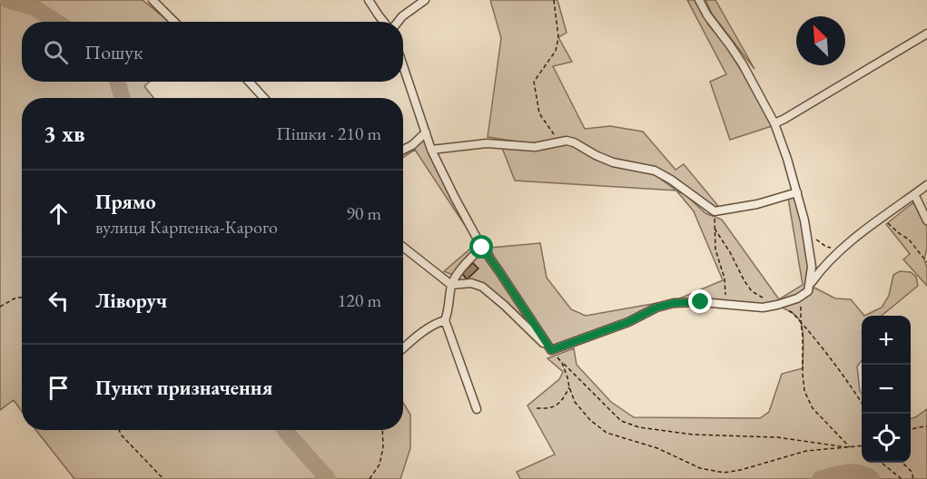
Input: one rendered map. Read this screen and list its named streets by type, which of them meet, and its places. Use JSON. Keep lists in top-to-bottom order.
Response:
{
  "north": "top left",
  "page": {
    "search": "Пошук",
    "heading": ["3 хв", "Пішки · 210 m"],
    "list": [
      ["Прямо", "вулиця Карпенка-Карого", "90 m"],
      ["Ліворуч", "120 m"],
      "Пункт призначення"
    ],
    "map_buttons": ["+", "−"]
  }
}
